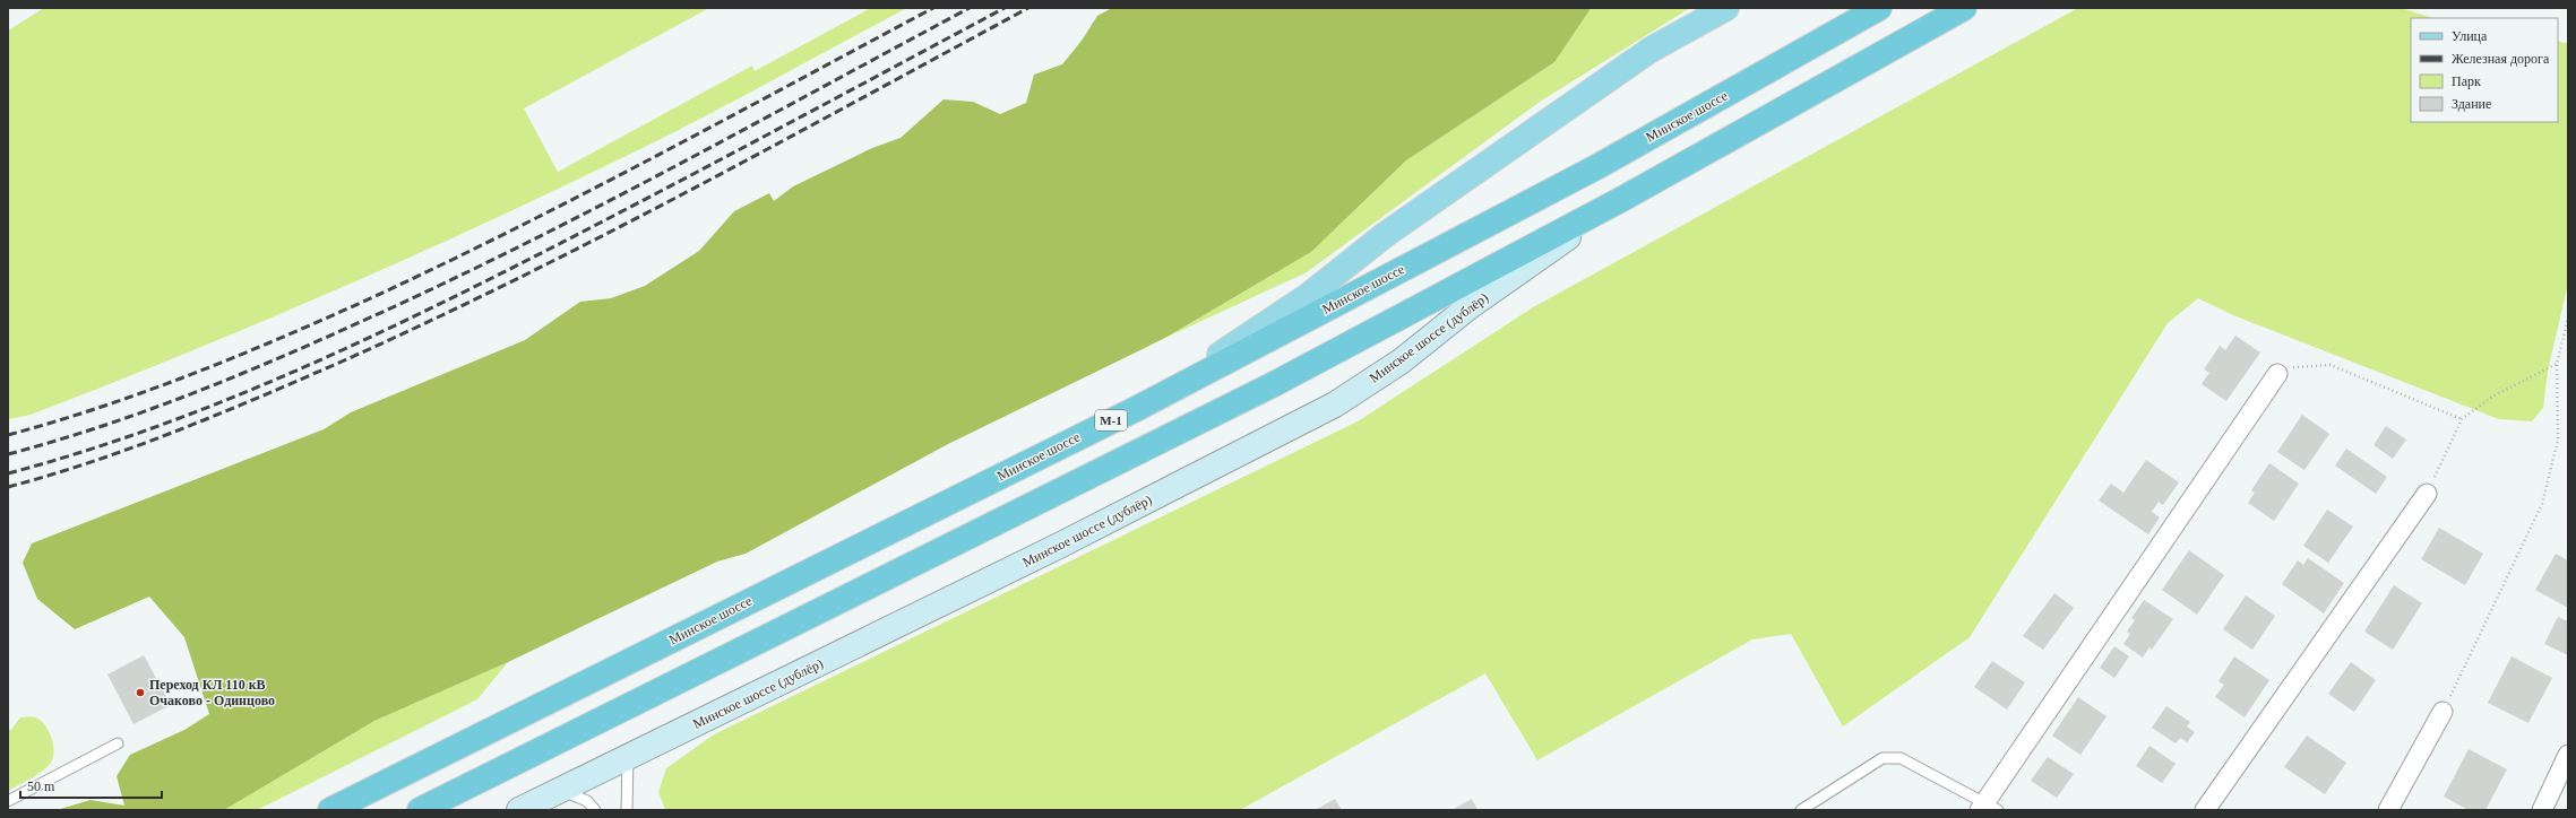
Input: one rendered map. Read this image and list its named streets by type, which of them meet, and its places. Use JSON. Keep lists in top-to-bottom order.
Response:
{
  "streets": {
    "highway": ["Минское шоссе", "М-1"],
    "main road": ["Минское шоссе (дублёр)"]
  },
  "places": ["Переход КЛ 110 кВ Очаково - Одинцово"],
  "legend": [
    "Улица",
    "Железная дорога",
    "Парк",
    "Здание"
  ],
  "scale_bar": "50 m"
}
